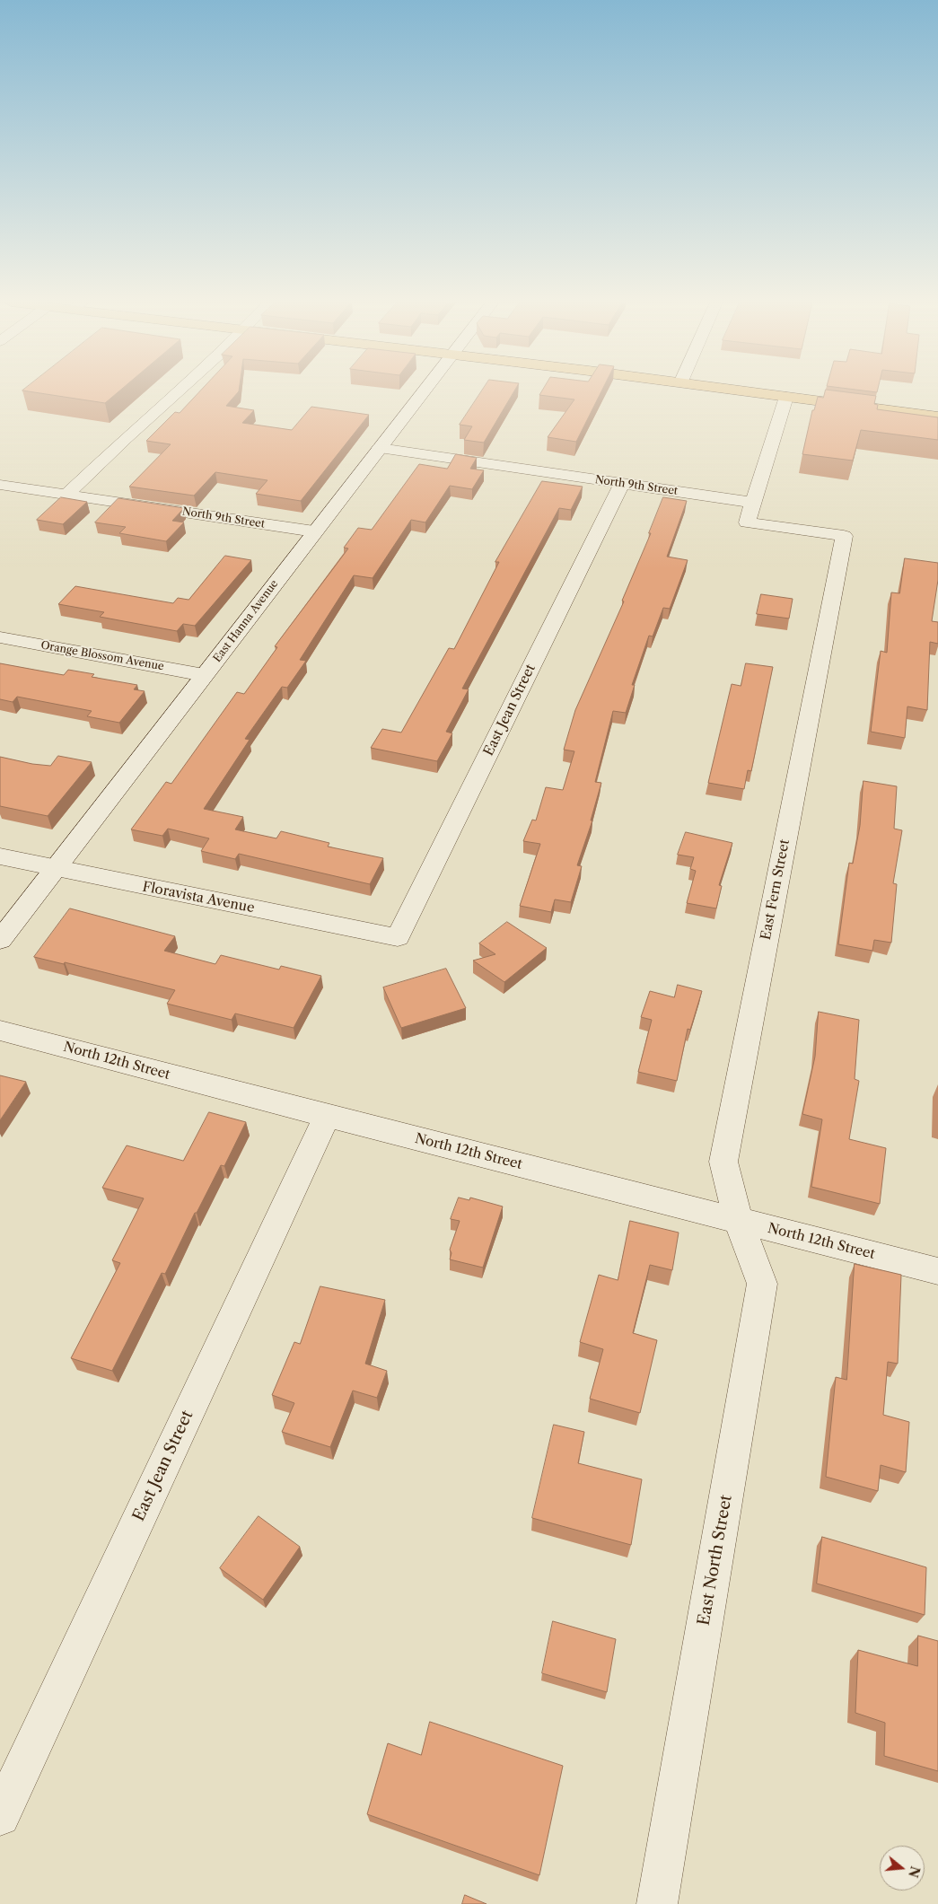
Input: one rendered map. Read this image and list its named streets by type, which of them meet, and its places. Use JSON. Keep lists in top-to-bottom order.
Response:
{
  "streets": {
    "street": [
      "North 9th Street",
      "East Hanna Avenue",
      "Orange Blossom Avenue",
      "East Jean Street",
      "East Fern Street",
      "Floravista Avenue",
      "North 12th Street",
      "East North Street"
    ]
  },
  "crossings": [
    ["North 9th Street", "East Hanna Avenue"],
    ["North 9th Street", "East Jean Street"],
    ["North 9th Street", "East Fern Street"],
    ["East Hanna Avenue", "Orange Blossom Avenue"],
    ["East Hanna Avenue", "Floravista Avenue"],
    ["East Jean Street", "Floravista Avenue"],
    ["East Jean Street", "North 12th Street"],
    ["East Fern Street", "North 12th Street"],
    ["East Fern Street", "East North Street"],
    ["North 12th Street", "East North Street"]
  ],
  "north": "right"
}
